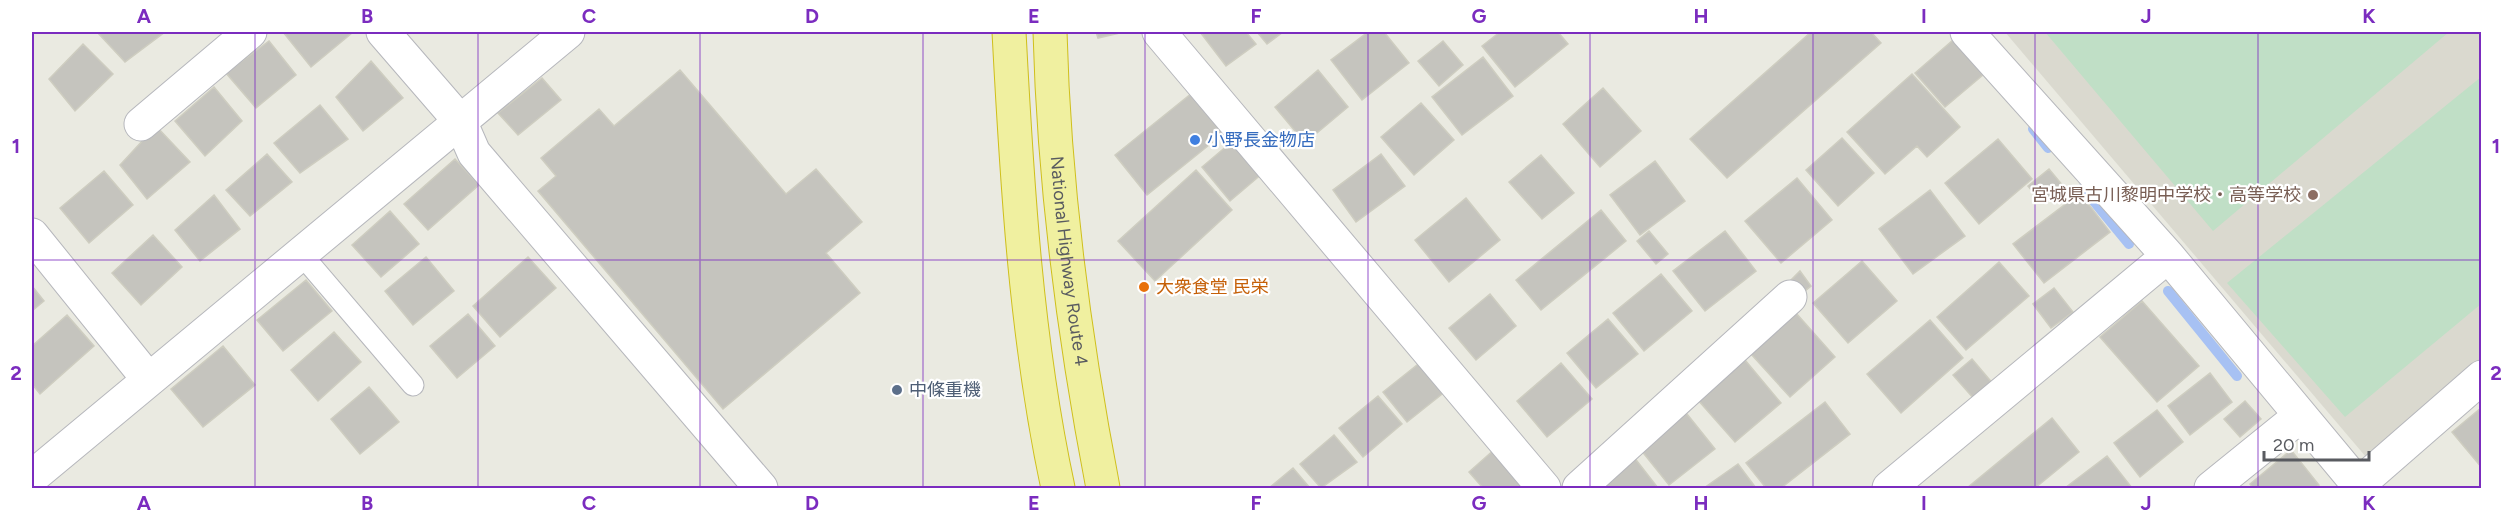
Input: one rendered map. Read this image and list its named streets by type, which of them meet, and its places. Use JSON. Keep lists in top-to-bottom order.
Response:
{
  "streets": {
    "highway": ["National Highway Route 4"]
  },
  "places": [
    "小野長金物店",
    "宮城県古川黎明中学校・高等学校",
    "大衆食堂 民栄",
    "中條重機"
  ],
  "scale_bar": "20 m",
  "grid": {
    "columns": [
      "A",
      "B",
      "C",
      "D",
      "E",
      "F",
      "G",
      "H",
      "I",
      "J",
      "K"
    ],
    "rows": ["1", "2"]
  }
}
